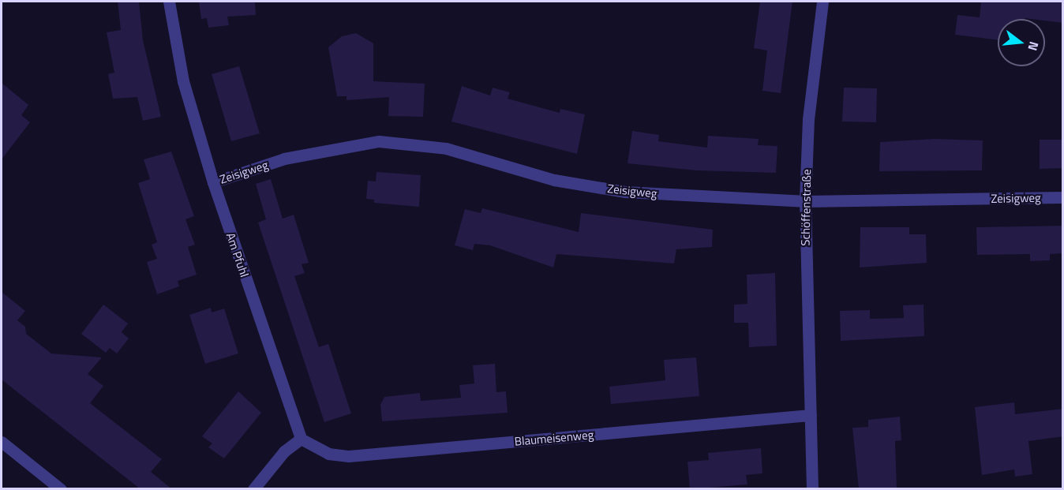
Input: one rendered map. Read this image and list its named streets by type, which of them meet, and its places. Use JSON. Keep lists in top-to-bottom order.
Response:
{
  "streets": {
    "street": [
      "Zeisigweg",
      "Schöffenstraße",
      "Am Pfuhl",
      "Blaumeisenweg"
    ]
  },
  "crossings": [
    ["Zeisigweg", "Schöffenstraße"],
    ["Zeisigweg", "Am Pfuhl"],
    ["Schöffenstraße", "Blaumeisenweg"],
    ["Am Pfuhl", "Blaumeisenweg"]
  ],
  "north": "right"
}
